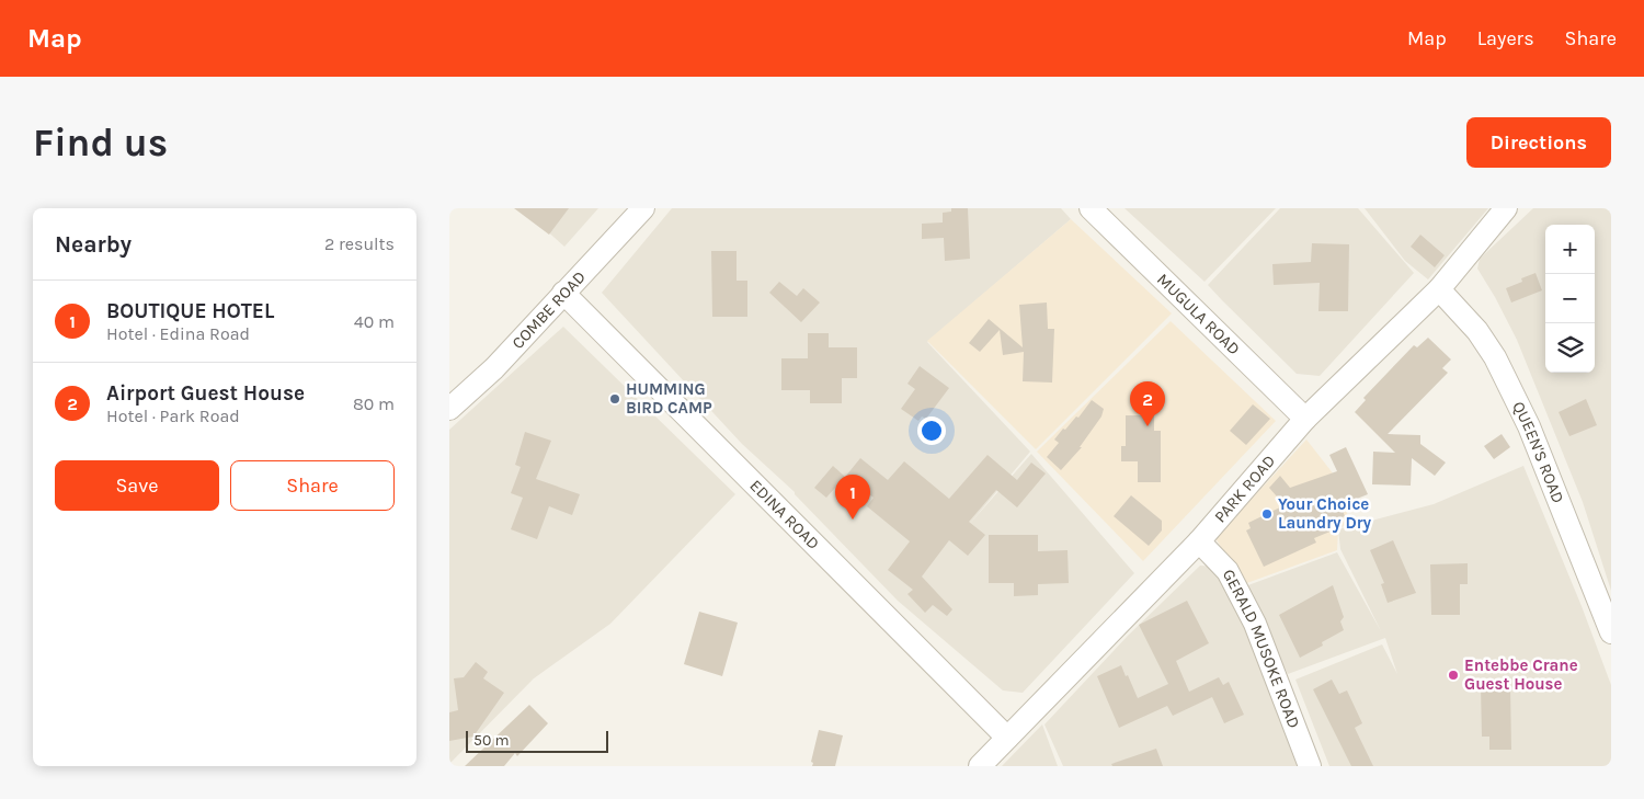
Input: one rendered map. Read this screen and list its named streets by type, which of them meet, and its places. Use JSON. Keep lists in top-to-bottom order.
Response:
{
  "streets": {
    "street": [
      "COMBE ROAD",
      "MUGULA ROAD",
      "QUEEN'S ROAD",
      "PARK ROAD",
      "EDINA ROAD",
      "GERALD MUSOKE ROAD"
    ]
  },
  "crossings": [
    ["COMBE ROAD", "EDINA ROAD"],
    ["MUGULA ROAD", "PARK ROAD"],
    ["QUEEN'S ROAD", "PARK ROAD"],
    ["PARK ROAD", "EDINA ROAD"],
    ["PARK ROAD", "GERALD MUSOKE ROAD"]
  ],
  "places": ["HUMMING BIRD CAMP", "Your Choice Laundry Dry", "Entebbe Crane Guest House"],
  "scale_bar": "50 m",
  "page": {
    "header": "Map",
    "nav": ["Map", "Layers", "Share"],
    "buttons": [
      "Directions",
      ["Save", "Share"]
    ],
    "title": "Find us",
    "heading": ["Nearby", "2 results"],
    "map_buttons": ["+", "−"],
    "list": [
      {
        "mark": "1",
        "name": "BOUTIQUE HOTEL",
        "note": "Hotel · Edina Road",
        "value": "40 m"
      },
      {
        "mark": "2",
        "name": "Airport Guest House",
        "note": "Hotel · Park Road",
        "value": "80 m"
      }
    ],
    "pins": ["2", "1"],
    "scale": "50 m"
  }
}
